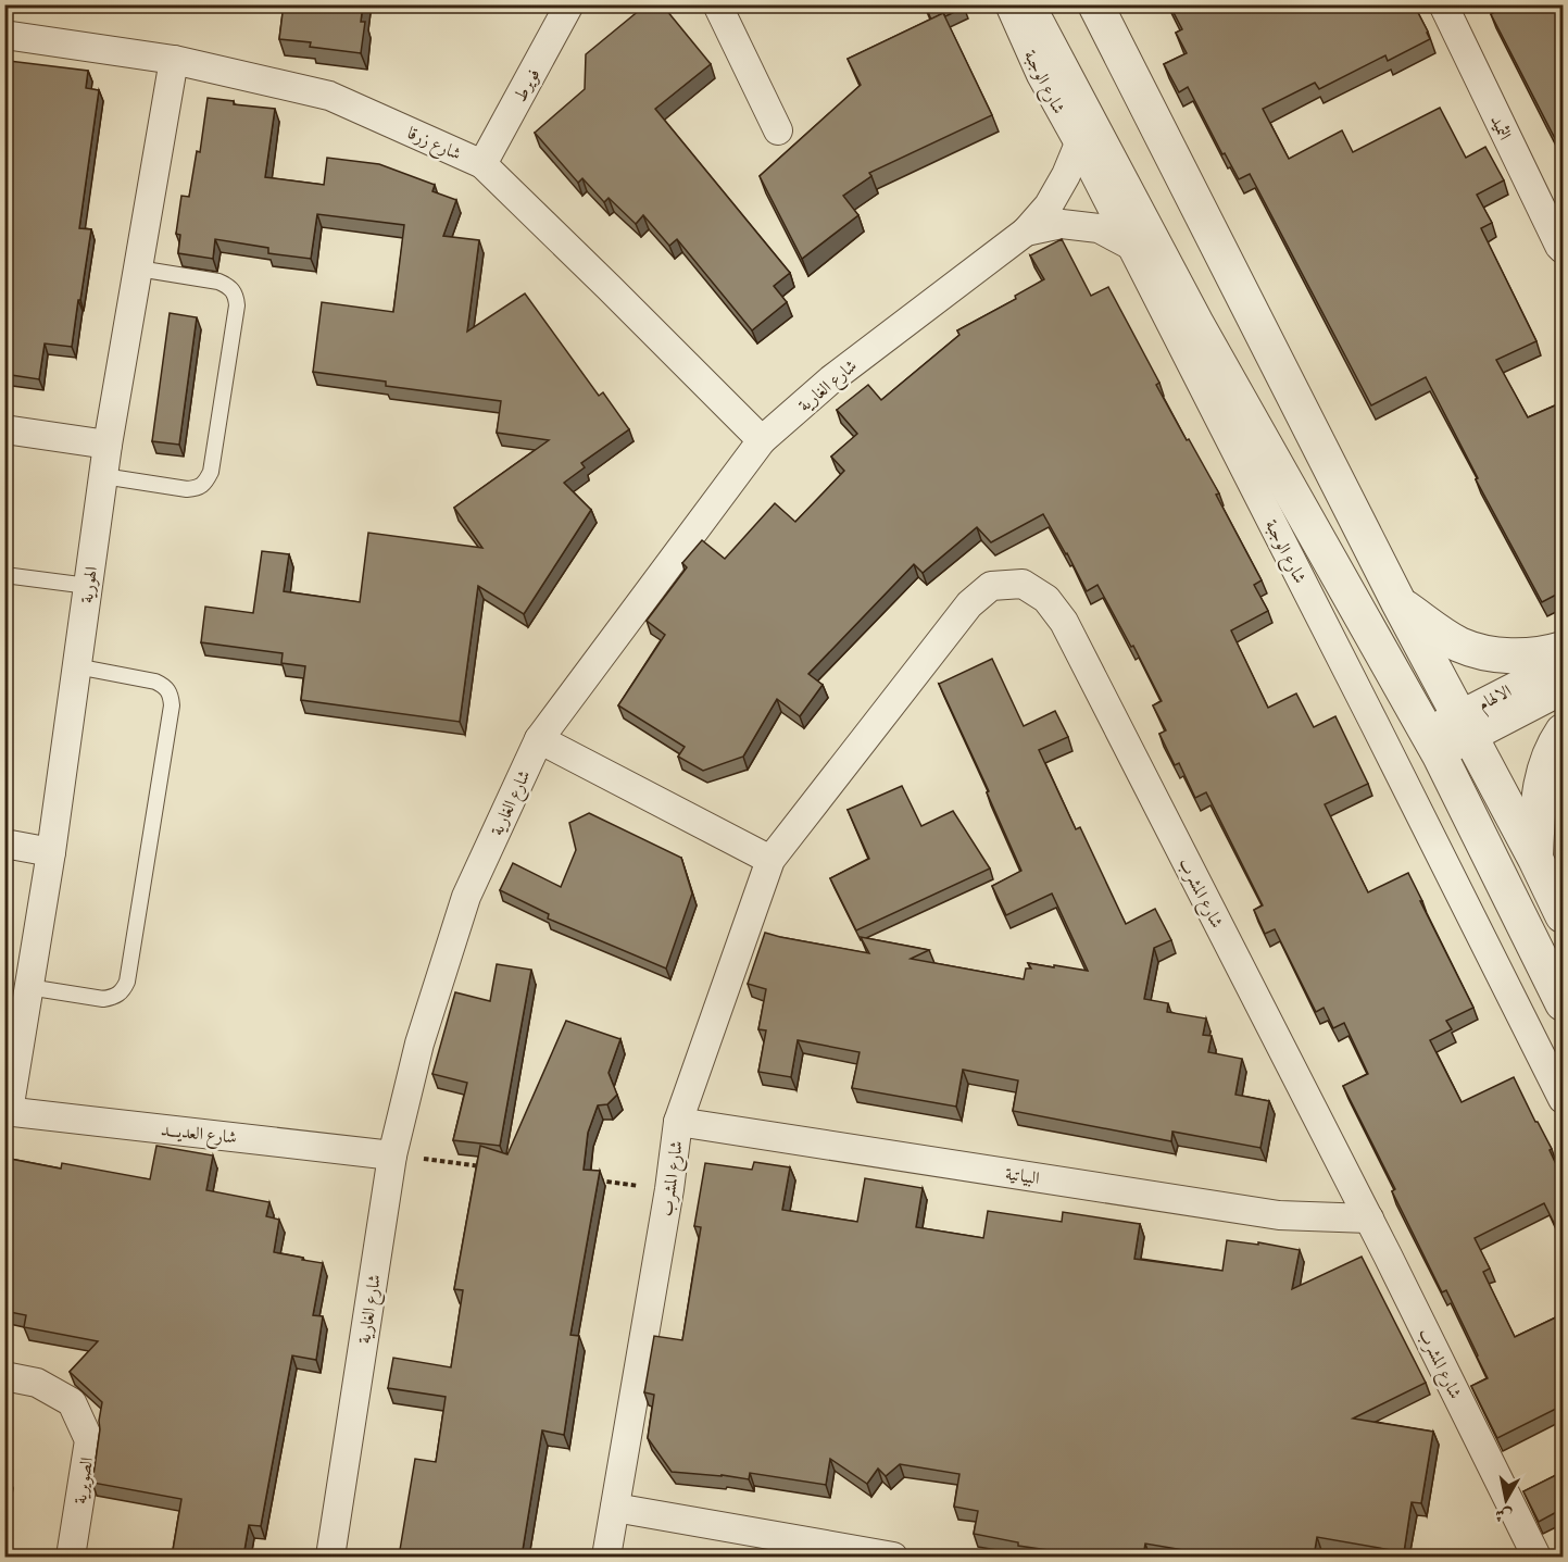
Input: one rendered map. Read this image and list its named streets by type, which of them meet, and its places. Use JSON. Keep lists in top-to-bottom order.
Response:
{
  "streets": {
    "street": [
      "شارع الوجبة",
      "فويرط",
      "الثميد",
      "شارع زرقا",
      "شارع الغارية",
      "الهورية",
      "الالهام",
      "شارع المشرب",
      "شارع العديـــد",
      "البياتية",
      "الصويرية"
    ]
  },
  "crossings": [
    ["شارع الوجبة", "شارع الغارية"],
    ["شارع الوجبة", "الالهام"],
    ["فويرط", "شارع زرقا"],
    ["شارع زرقا", "شارع الغارية"],
    ["شارع زرقا", "الهورية"],
    ["شارع الغارية", "شارع العديـــد"],
    ["الهورية", "شارع العديـــد"],
    ["شارع المشرب", "البياتية"]
  ],
  "north": "bottom"
}
